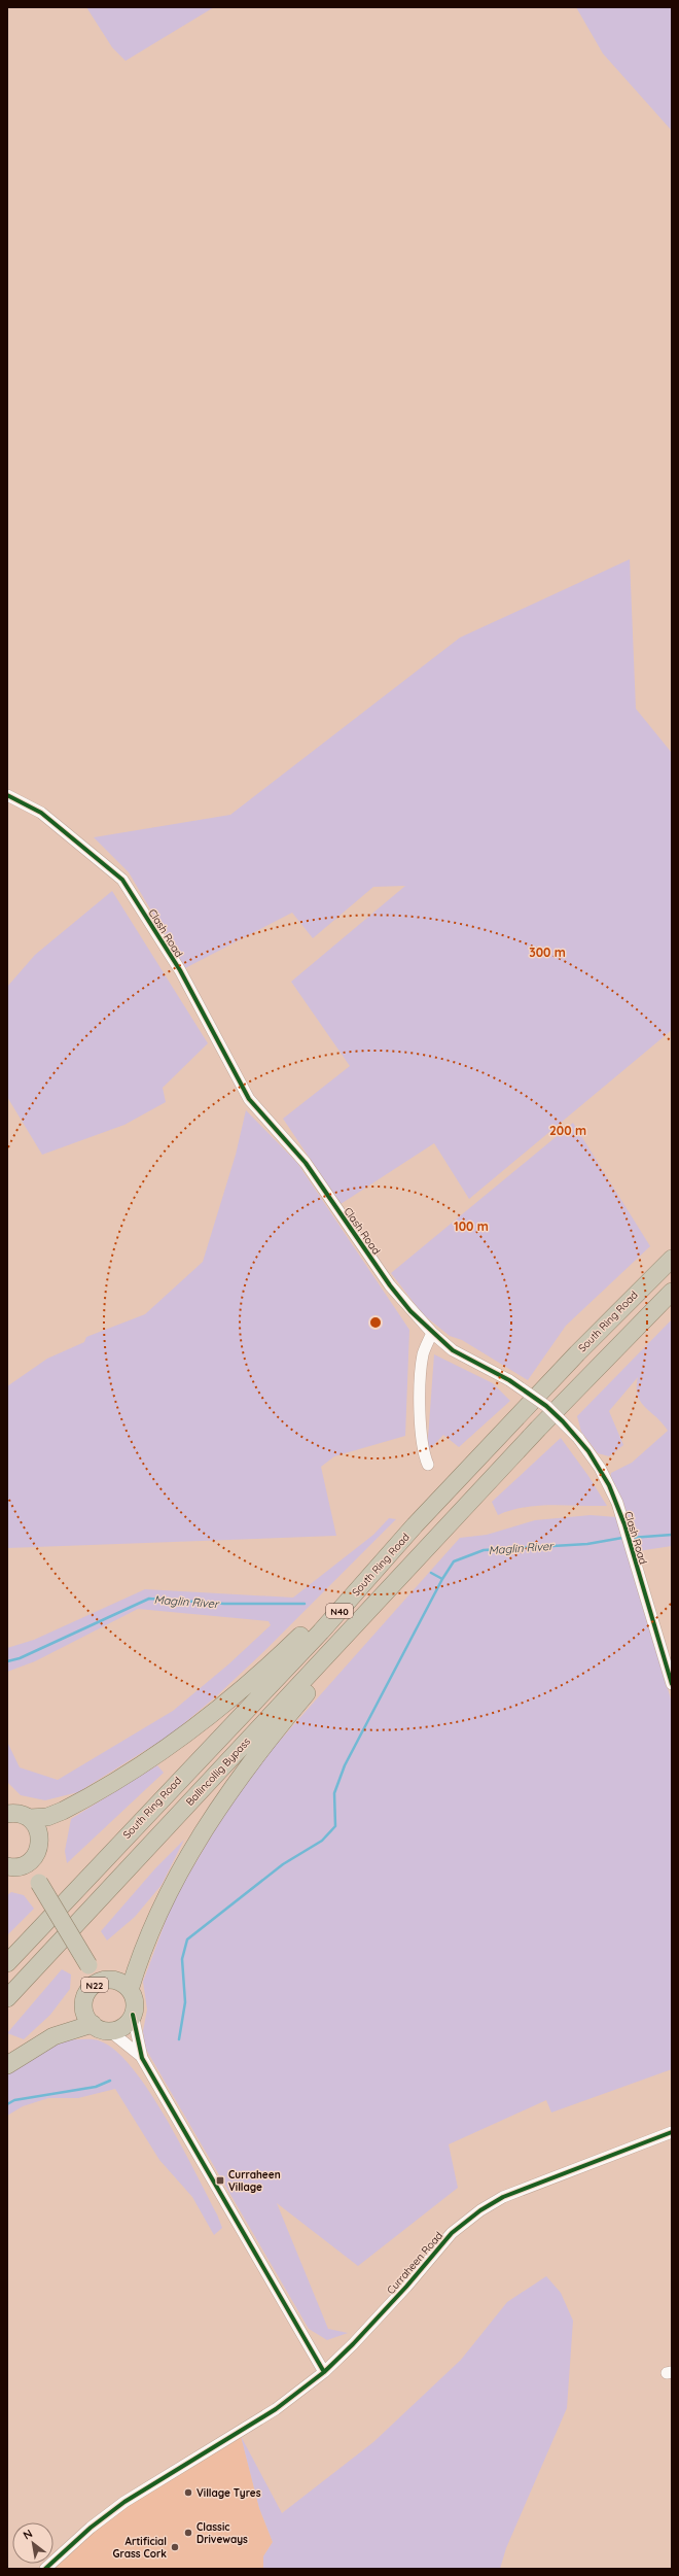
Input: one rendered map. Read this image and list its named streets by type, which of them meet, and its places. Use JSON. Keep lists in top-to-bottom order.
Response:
{
  "streets": {
    "highway": [
      "South Ring Road",
      "N40",
      "Ballincollig Bypass",
      "N22"
    ],
    "street": ["Clash Road", "Curraheen Road"]
  },
  "crossings": [
    ["N40", "Ballincollig Bypass"]
  ],
  "water": ["Maglin River"],
  "places": {
    "transit": ["Curraheen Village"],
    "other": ["Village Tyres", "Classic Driveways", "Artificial Grass Cork"]
  },
  "north": "top left",
  "rings": ["300 m", "200 m", "100 m"]
}
